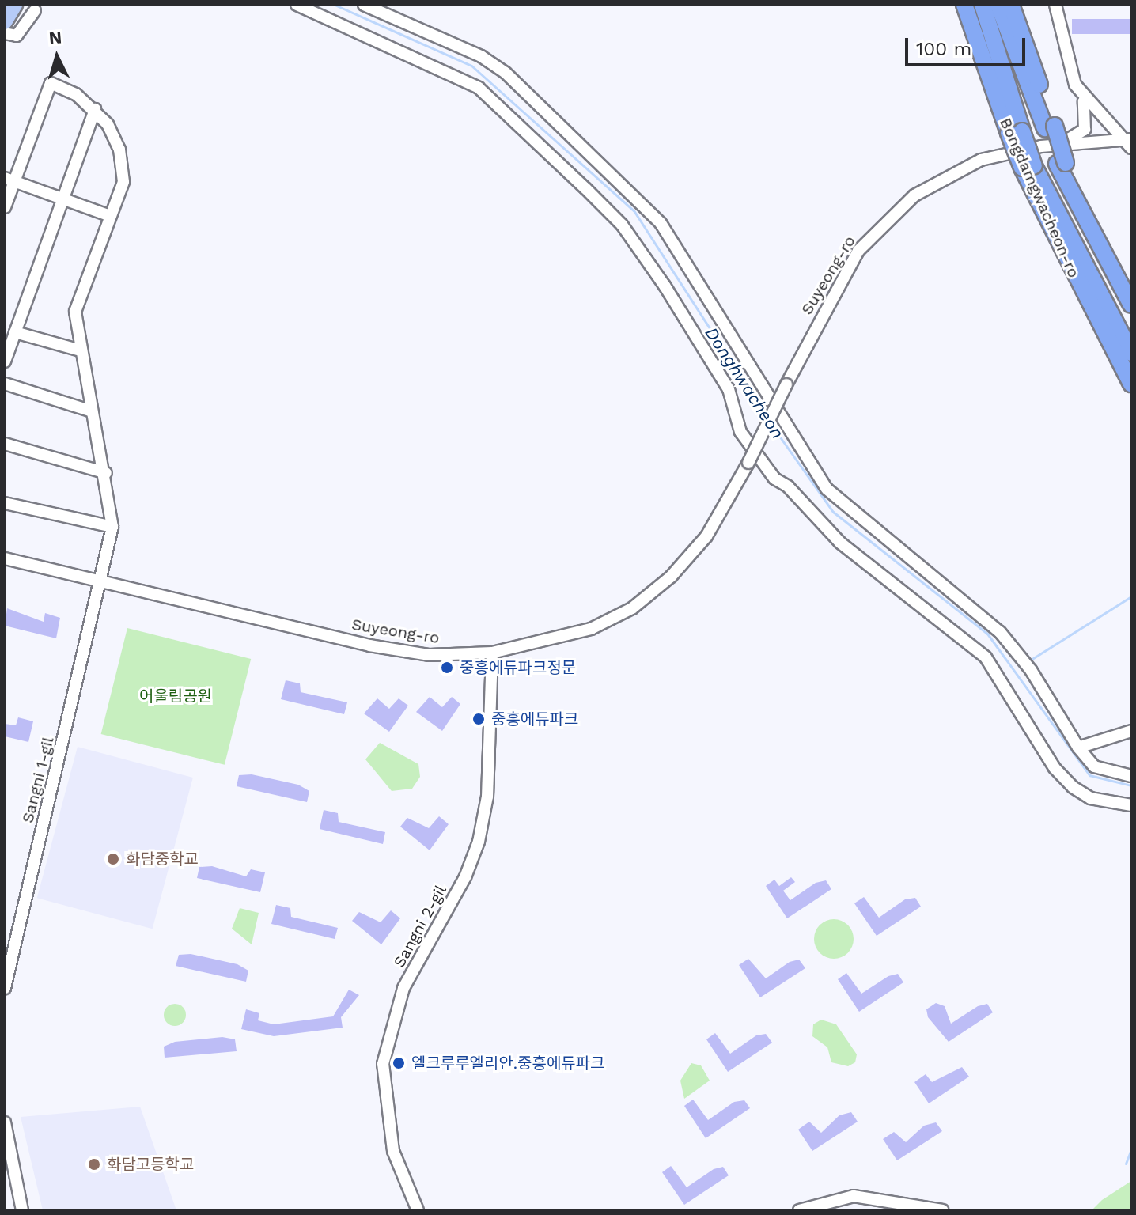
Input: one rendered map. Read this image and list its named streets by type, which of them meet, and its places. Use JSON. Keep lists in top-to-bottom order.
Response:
{
  "streets": {
    "highway": ["Bongdamgwacheon-ro"],
    "street": ["Suyeong-ro", "Sangni 1-gil", "Sangni 2-gil"]
  },
  "crossings": [
    ["Suyeong-ro", "Sangni 1-gil"],
    ["Suyeong-ro", "Sangni 2-gil"]
  ],
  "water": ["Donghwacheon"],
  "parks": ["어울림공원"],
  "places": [
    "중흥에듀파크정문",
    "중흥에듀파크",
    "화담중학교",
    "엘크루루엘리안.중흥에듀파크",
    "화담고등학교"
  ],
  "scale_bar": "100 m",
  "north": "top"
}
